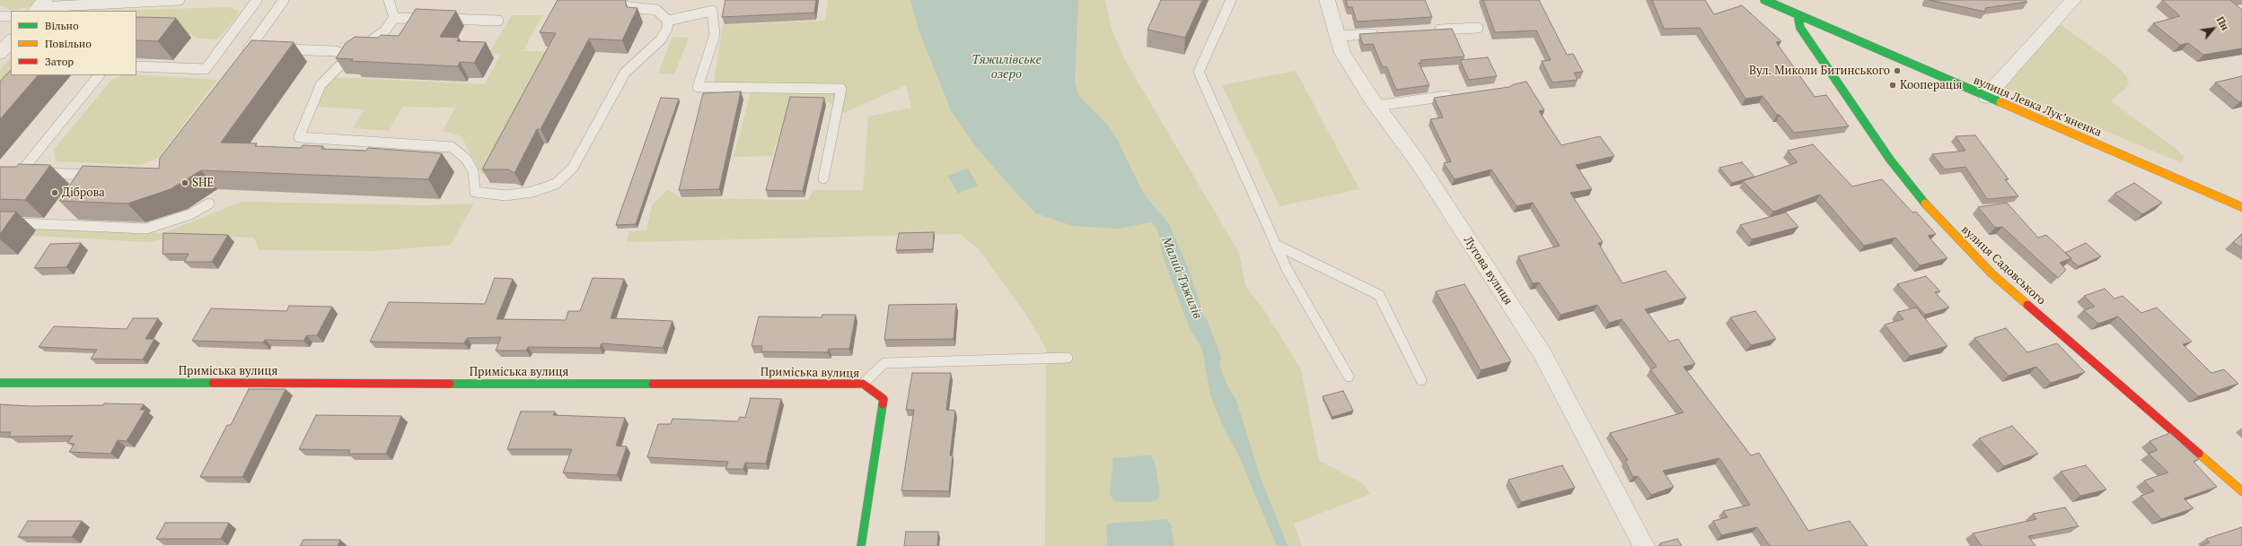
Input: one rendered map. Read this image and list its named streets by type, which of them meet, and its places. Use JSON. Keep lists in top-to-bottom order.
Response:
{
  "streets": {
    "street": [
      "вулиця Левка Лукʼяненка",
      "вулиця Садовського",
      "Лугова вулиця",
      "Приміська вулиця"
    ]
  },
  "crossings": [
    ["вулиця Левка Лукʼяненка", "вулиця Садовського"]
  ],
  "water": ["Тяжилівське озеро", "Малий Тяжилів"],
  "places": [
    "Вул. Миколи Битинського",
    "Кооперація",
    "SHE",
    "Діброва"
  ],
  "legend": ["Вільно", "Повільно", "Затор"],
  "north": "top right"
}
